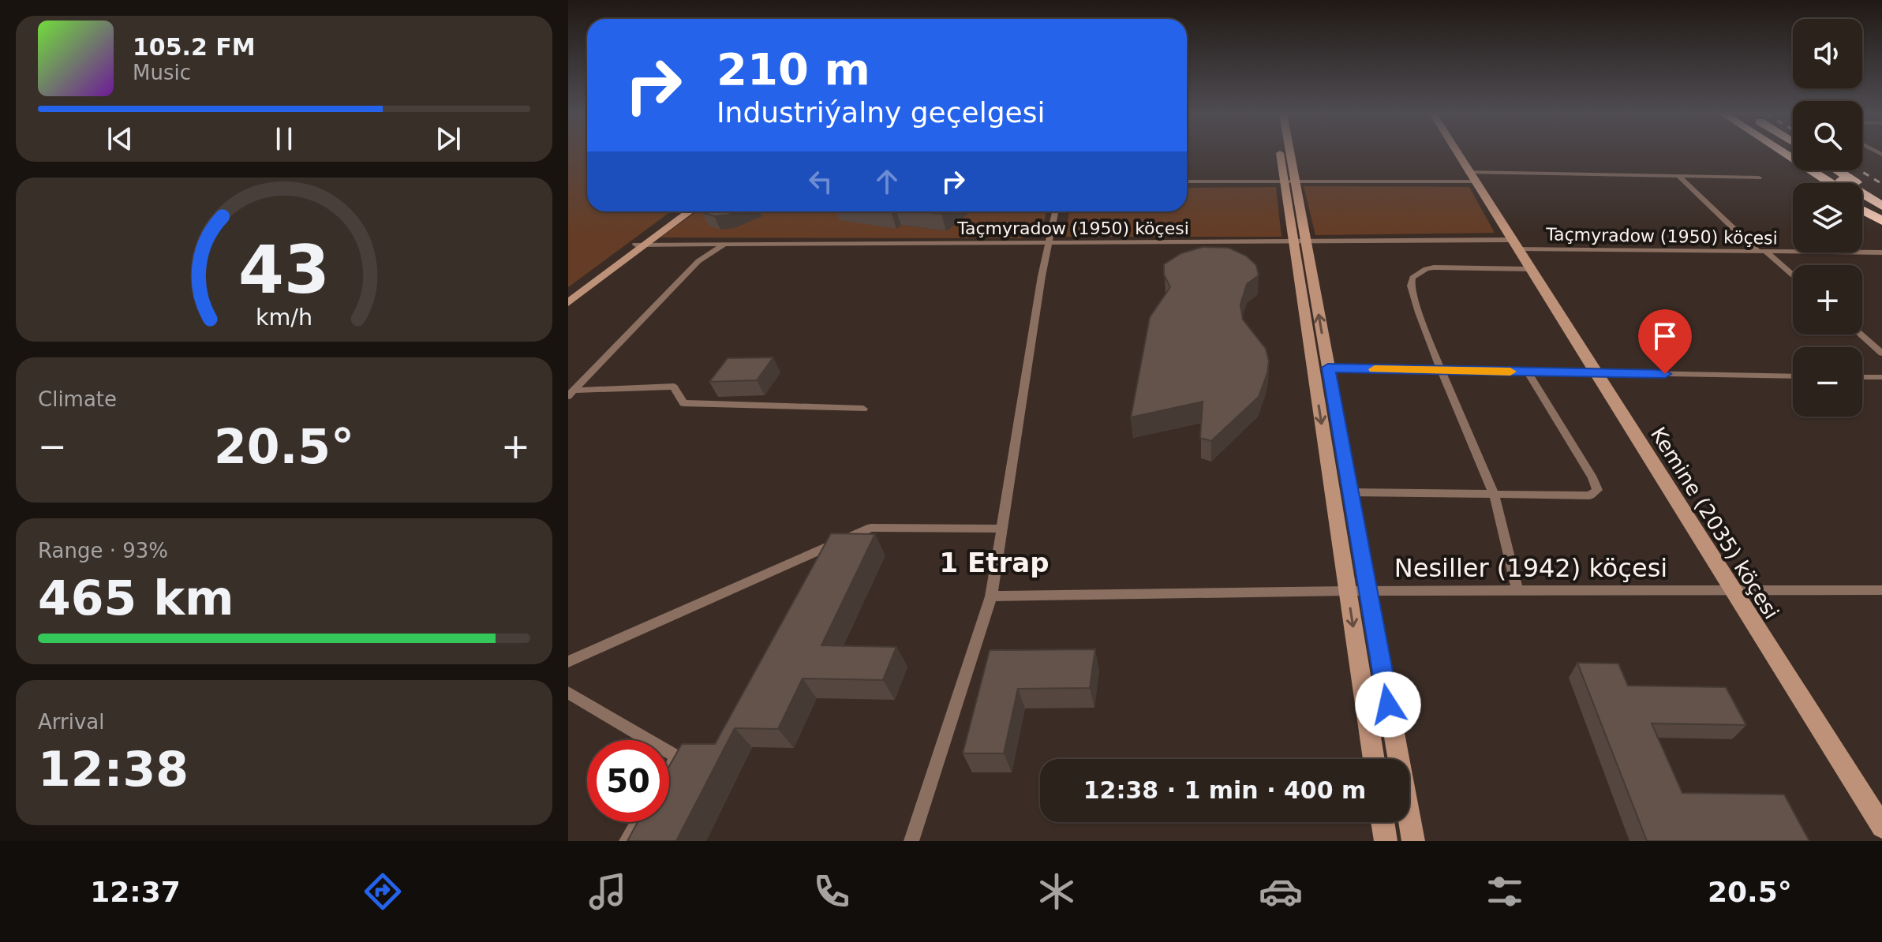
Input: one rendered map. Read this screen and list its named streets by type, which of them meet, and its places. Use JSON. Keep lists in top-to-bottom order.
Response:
{
  "streets": {
    "main road": ["Kemine (2035) köçesi"],
    "street": ["Taçmyradow (1950) köçesi", "Nesiller (1942) köçesi"]
  },
  "crossings": [
    ["Taçmyradow (1950) köçesi", "Kemine (2035) köçesi"],
    ["Kemine (2035) köçesi", "Nesiller (1942) köçesi"]
  ],
  "districts": ["1 Etrap"],
  "page": {
    "map_buttons": ["+", "−"],
    "turn": ["210 m", "Industriýalny geçelgesi"],
    "song": ["105.2 FM", "Music"],
    "tile": [
      "Climate",
      ["Range · 93%", "465 km"],
      ["Arrival", "12:38"]
    ],
    "heat": ["−", "20.5°", "+"],
    "limit": "50",
    "trip": "12:38 · 1 min · 400 m",
    "tabs": ["12:37", "20.5°"],
    "gauge": ["43", "km/h"]
  }
}
